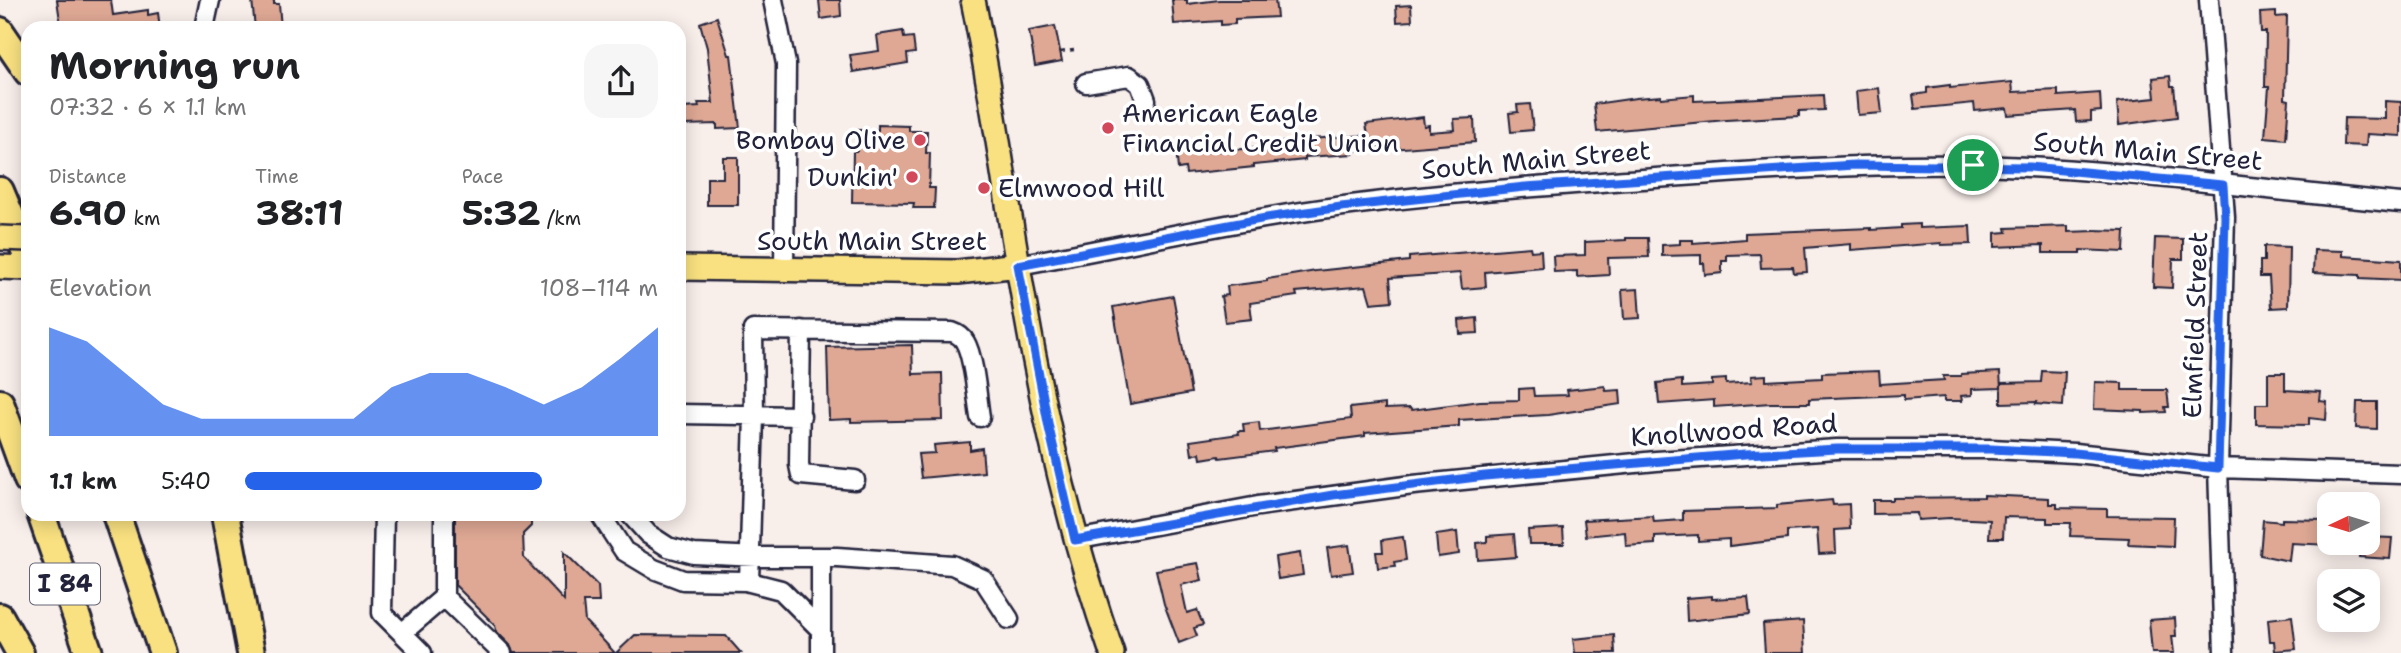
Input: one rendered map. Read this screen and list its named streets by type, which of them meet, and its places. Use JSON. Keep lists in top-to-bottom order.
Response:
{
  "streets": {
    "highway": ["I 84"],
    "main road": ["South Main Street"],
    "street": ["Elmfield Street", "Knollwood Road"]
  },
  "crossings": [
    ["South Main Street", "Elmfield Street"],
    ["Elmfield Street", "Knollwood Road"]
  ],
  "places": [
    "American Eagle Financial Credit Union",
    "Bombay Olive",
    "Dunkin'",
    "Elmwood Hill"
  ],
  "north": "left",
  "page": {
    "heading": ["Morning run", "07:32 · 6 × 1.1 km"],
    "stats": [
      ["Distance", "6.90 km"],
      ["Time", "38:11"],
      ["Pace", "5:32 /km"]
    ],
    "chart": ["Elevation", "108–114 m"],
    "list": [
      {
        "name": "1.1 km",
        "note": "5:40"
      }
    ]
  }
}
